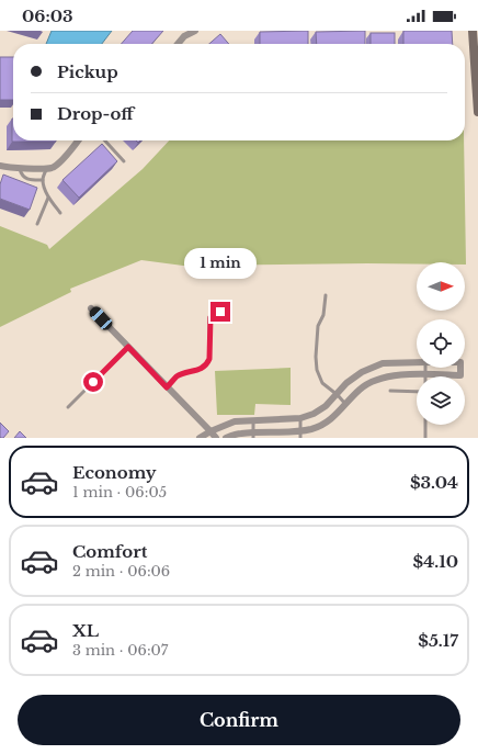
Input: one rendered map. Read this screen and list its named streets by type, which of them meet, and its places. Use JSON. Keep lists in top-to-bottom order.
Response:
{
  "north": "right",
  "page": {
    "status": "06:03",
    "banner": ["Pickup", "Drop-off"],
    "bubble": "1 min",
    "list": [
      {
        "name": "Economy",
        "note": "1 min · 06:05",
        "value": "$3.04"
      },
      {
        "name": "Comfort",
        "note": "2 min · 06:06",
        "value": "$4.10"
      },
      {
        "name": "XL",
        "note": "3 min · 06:07",
        "value": "$5.17"
      }
    ],
    "buttons": "Confirm"
  }
}
